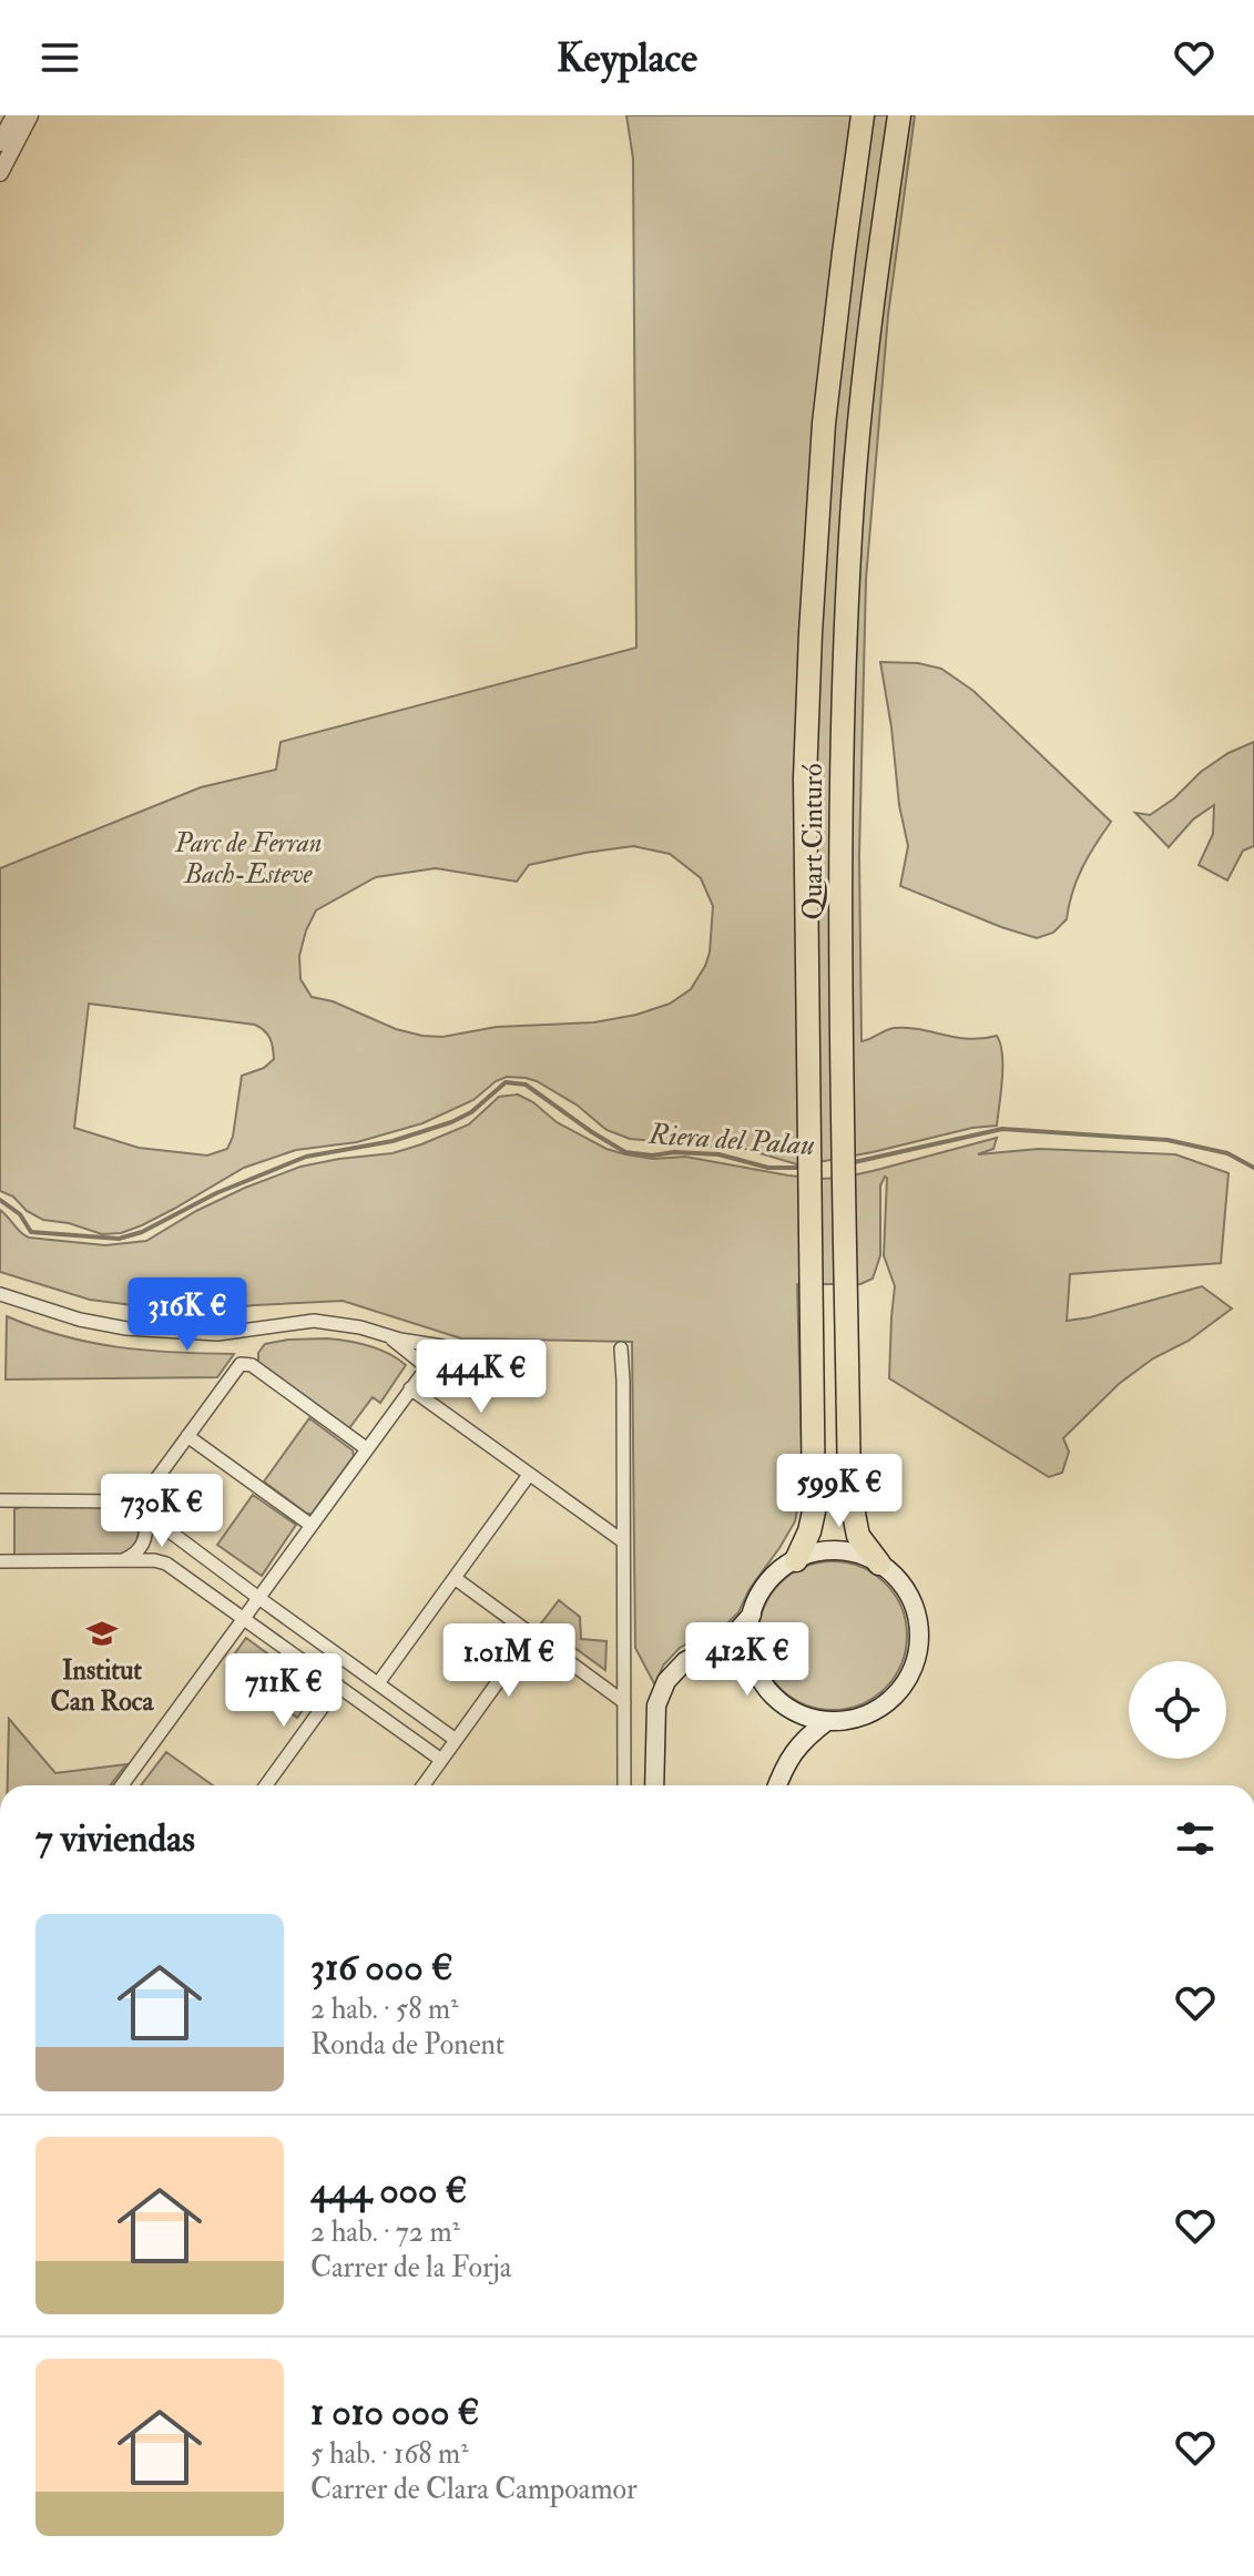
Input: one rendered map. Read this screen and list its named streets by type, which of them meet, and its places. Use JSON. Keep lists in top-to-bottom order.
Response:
{
  "streets": {
    "highway": ["Quart Cinturó"]
  },
  "water": ["Riera del Palau"],
  "parks": ["Parc de Ferran Bach-Esteve"],
  "places": {
    "school or university": ["Institut Can Roca"]
  },
  "page": {
    "header": "Keyplace",
    "price": [
      "316K €",
      "444K €",
      "599K €",
      "730K €",
      "412K €",
      "1.01M €",
      "711K €"
    ],
    "heading": "7 viviendas",
    "list": [
      {
        "name": "316 000 €",
        "note": "2 hab. · 58 m² · Ronda de Ponent"
      },
      {
        "name": "444 000 €",
        "note": "2 hab. · 72 m² · Carrer de la Forja"
      },
      {
        "name": "1 010 000 €",
        "note": "5 hab. · 168 m² · Carrer de Clara Campoamor"
      }
    ]
  }
}
